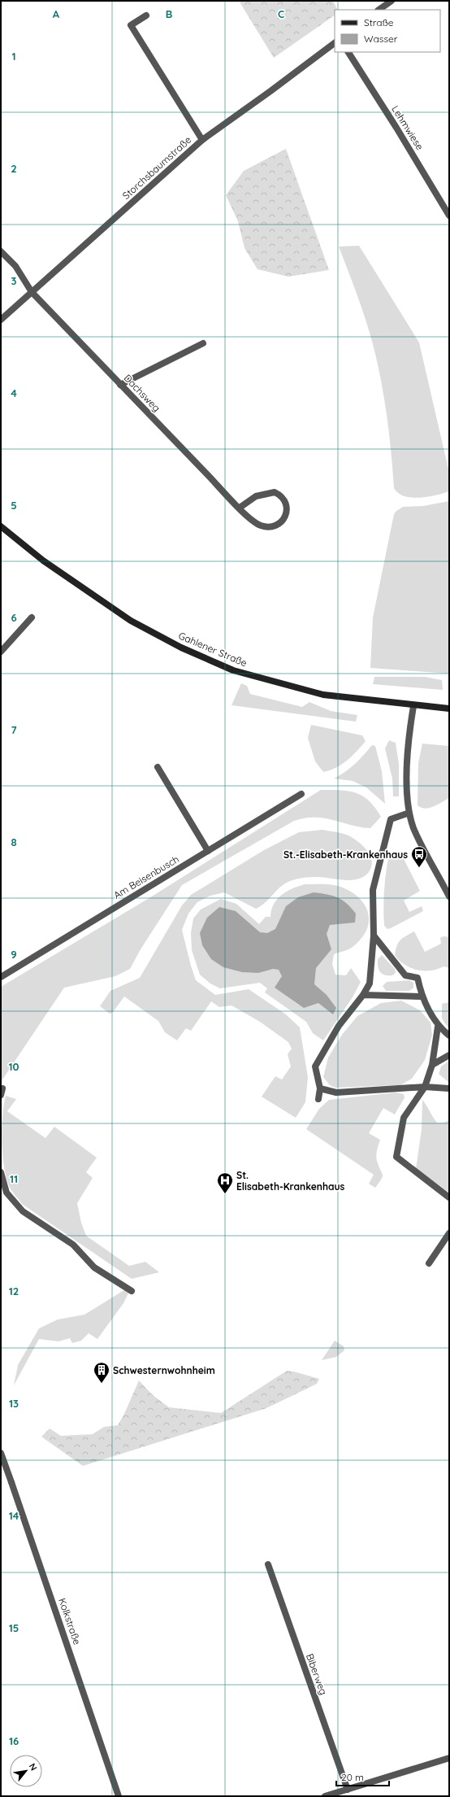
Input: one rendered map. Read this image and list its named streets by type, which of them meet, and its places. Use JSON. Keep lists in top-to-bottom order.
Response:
{
  "streets": {
    "main road": ["Gahlener Straße"],
    "street": [
      "Lehmwiese",
      "Storchsbaumstraße",
      "Dachsweg",
      "Am Beisenbusch",
      "Kolkstraße",
      "Biberweg"
    ]
  },
  "crossings": [
    ["Storchsbaumstraße", "Dachsweg"]
  ],
  "places": {
    "bus stop": ["St.-Elisabeth-Krankenhaus"],
    "hospital": ["St. Elisabeth-Krankenhaus"],
    "building": ["Schwesternwohnheim"]
  },
  "legend": ["Straße", "Wasser"],
  "scale_bar": "20 m",
  "north": "top right",
  "grid": {
    "columns": ["A", "B", "C"],
    "rows": [
      "1",
      "2",
      "3",
      "4",
      "5",
      "6",
      "7",
      "8",
      "9",
      "10",
      "11",
      "12",
      "13",
      "14",
      "15",
      "16"
    ]
  }
}
